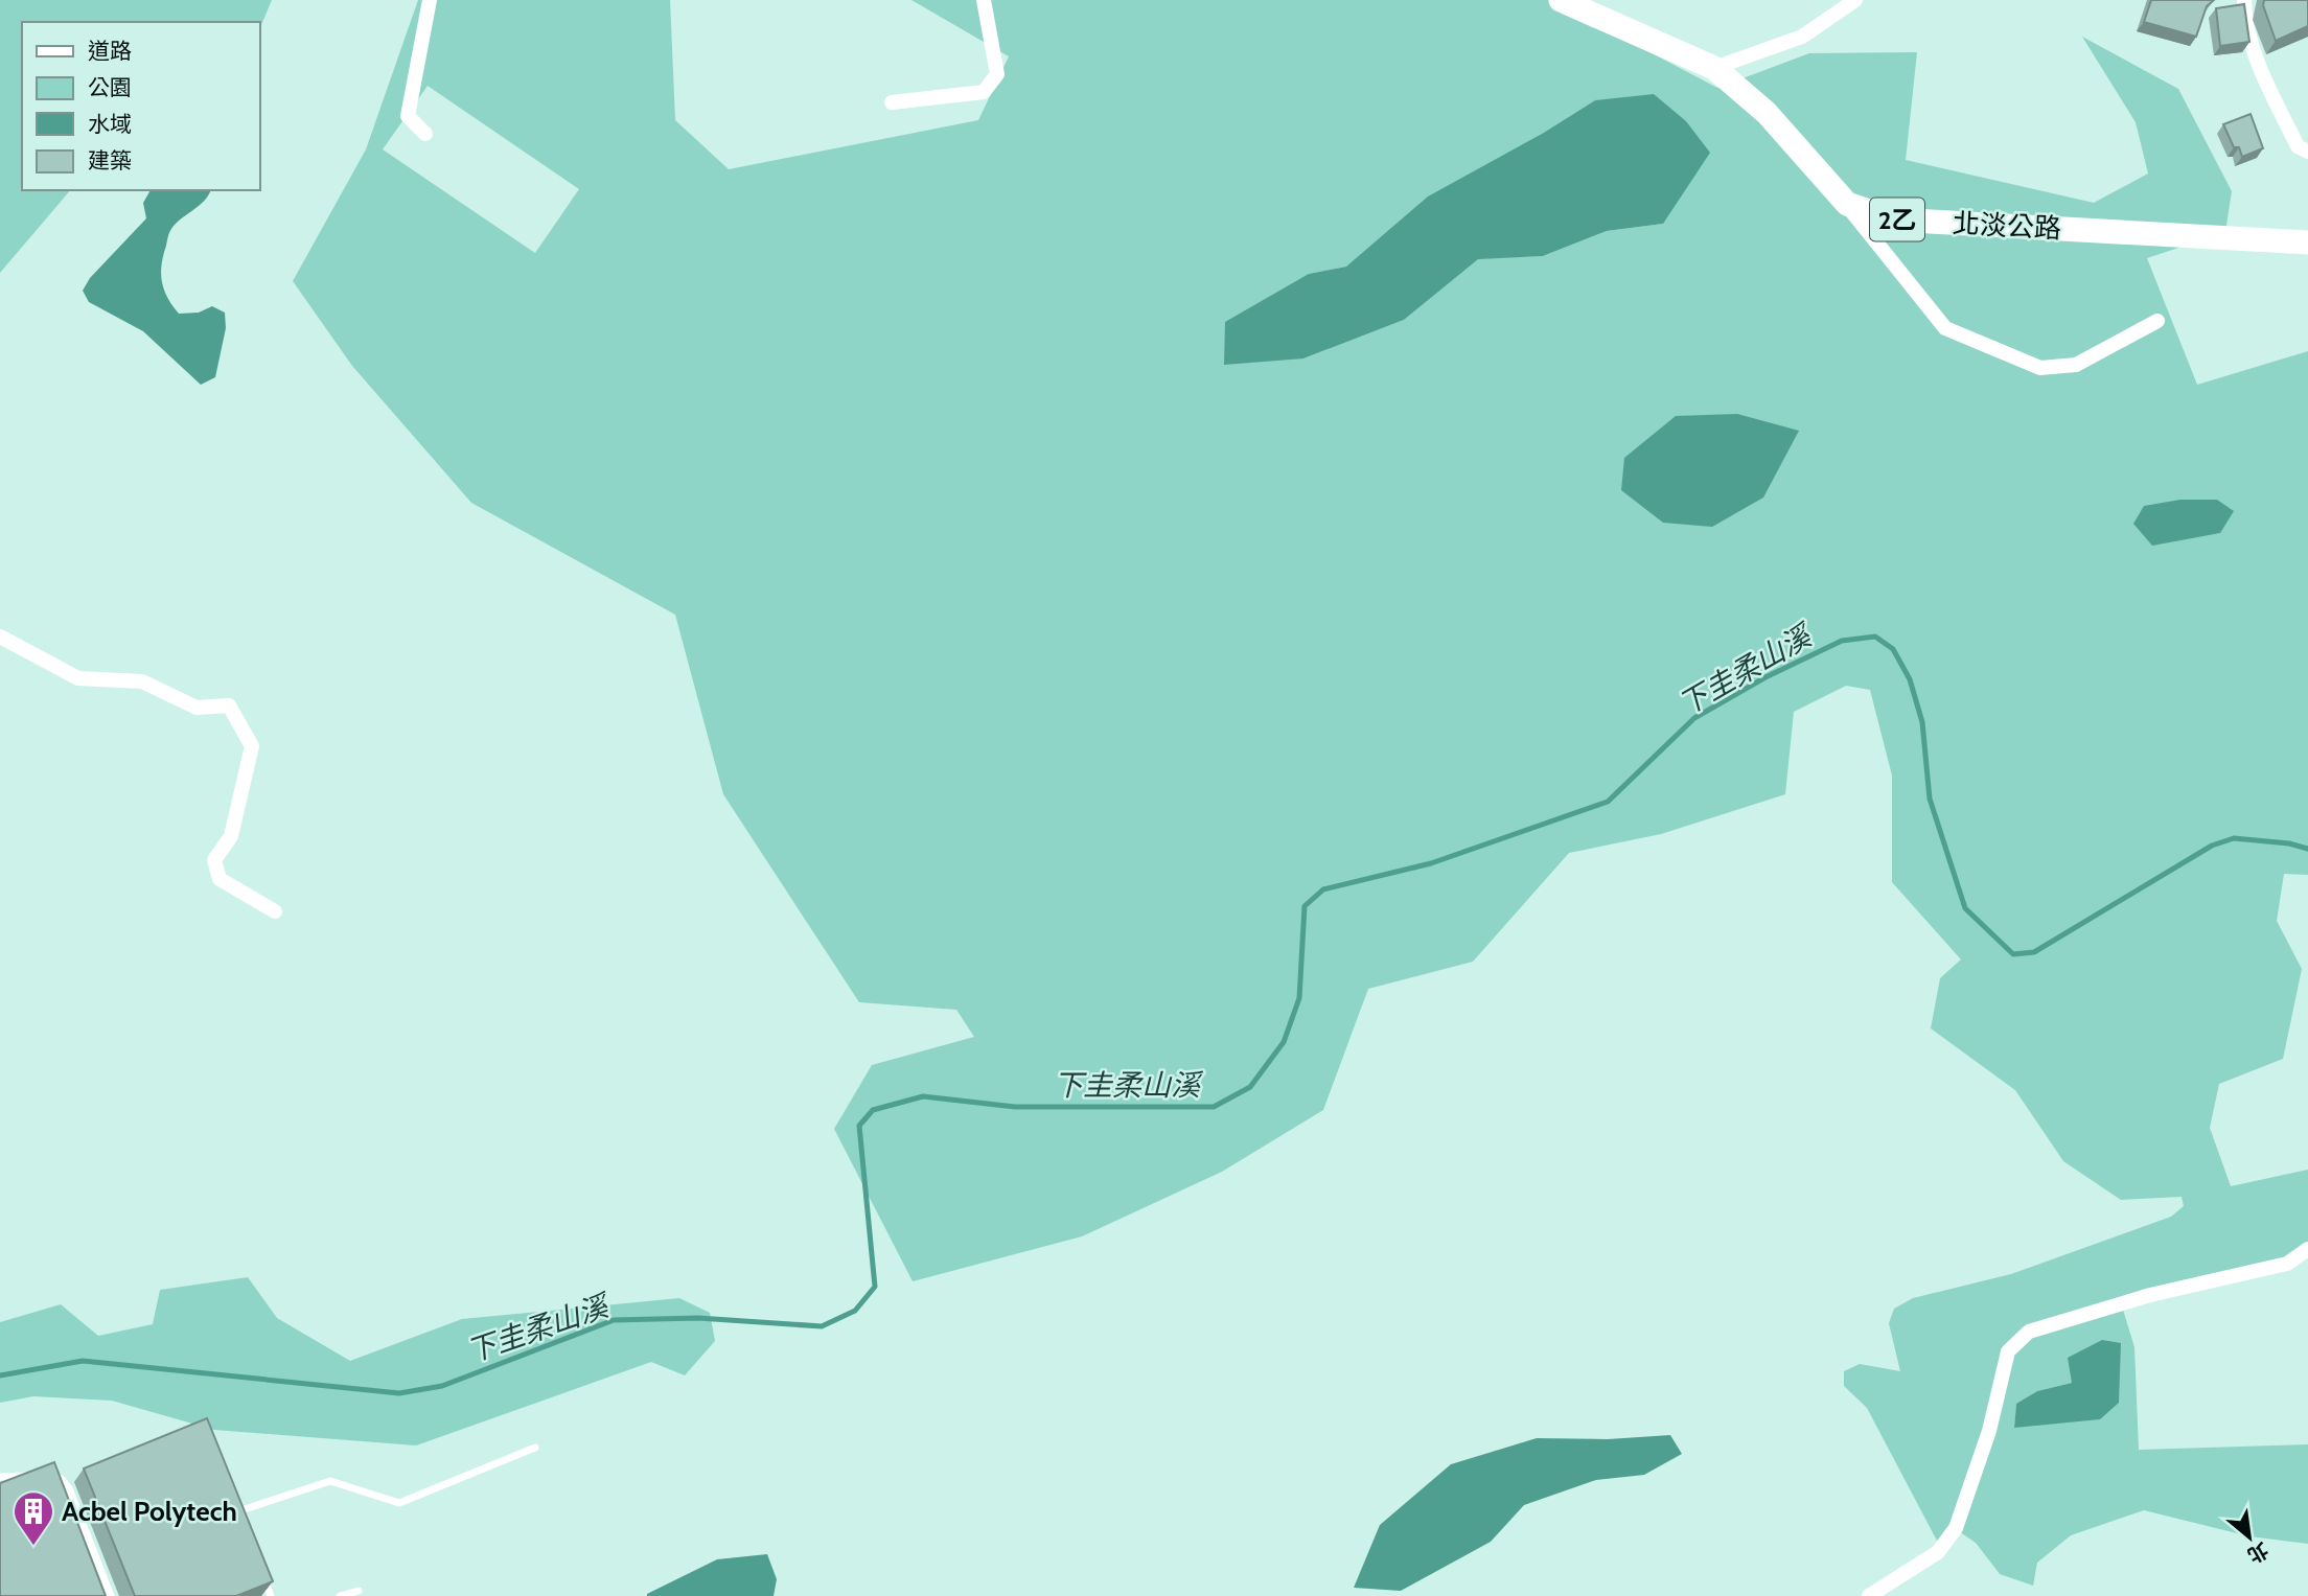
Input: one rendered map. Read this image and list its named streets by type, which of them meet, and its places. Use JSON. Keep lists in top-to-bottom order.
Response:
{
  "streets": {
    "main road": ["2乙", "北淡公路"]
  },
  "water": ["下圭柔山溪"],
  "places": {
    "building": ["Acbel Polytech"]
  },
  "legend": [
    "道路",
    "公園",
    "水域",
    "建築"
  ],
  "north": "bottom right"
}
